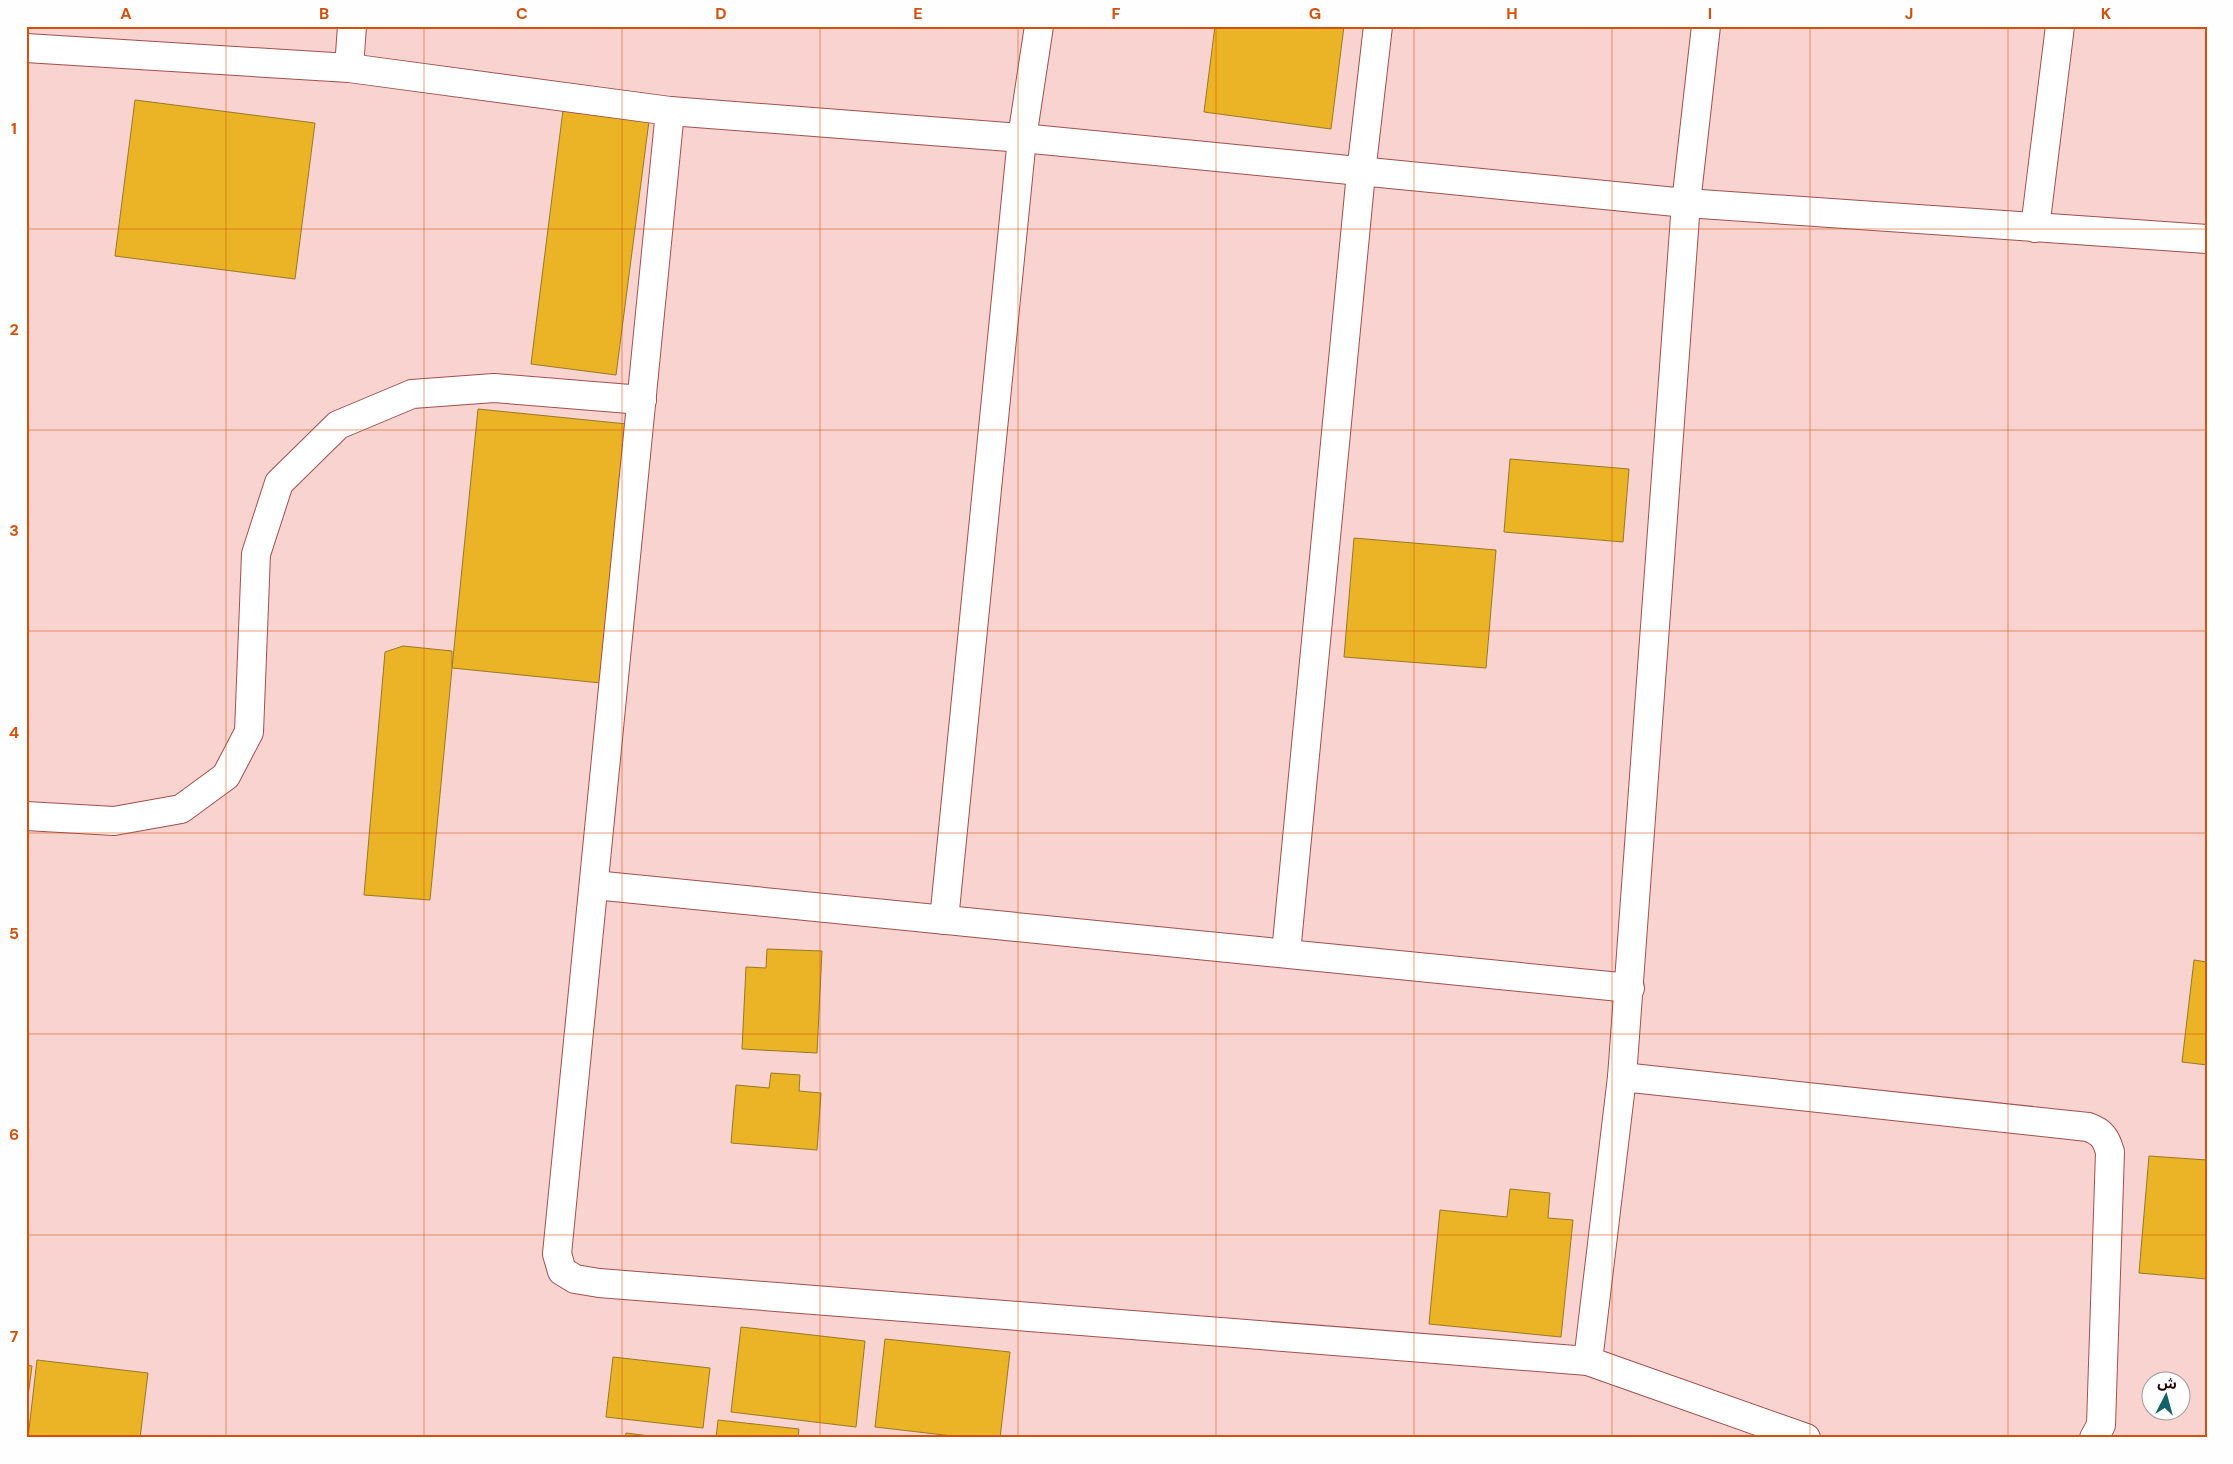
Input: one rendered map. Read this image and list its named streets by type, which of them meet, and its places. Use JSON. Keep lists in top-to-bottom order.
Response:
{
  "north": "top",
  "grid": {
    "columns": [
      "A",
      "B",
      "C",
      "D",
      "E",
      "F",
      "G",
      "H",
      "I",
      "J",
      "K"
    ],
    "rows": [
      "1",
      "2",
      "3",
      "4",
      "5",
      "6",
      "7"
    ]
  }
}
